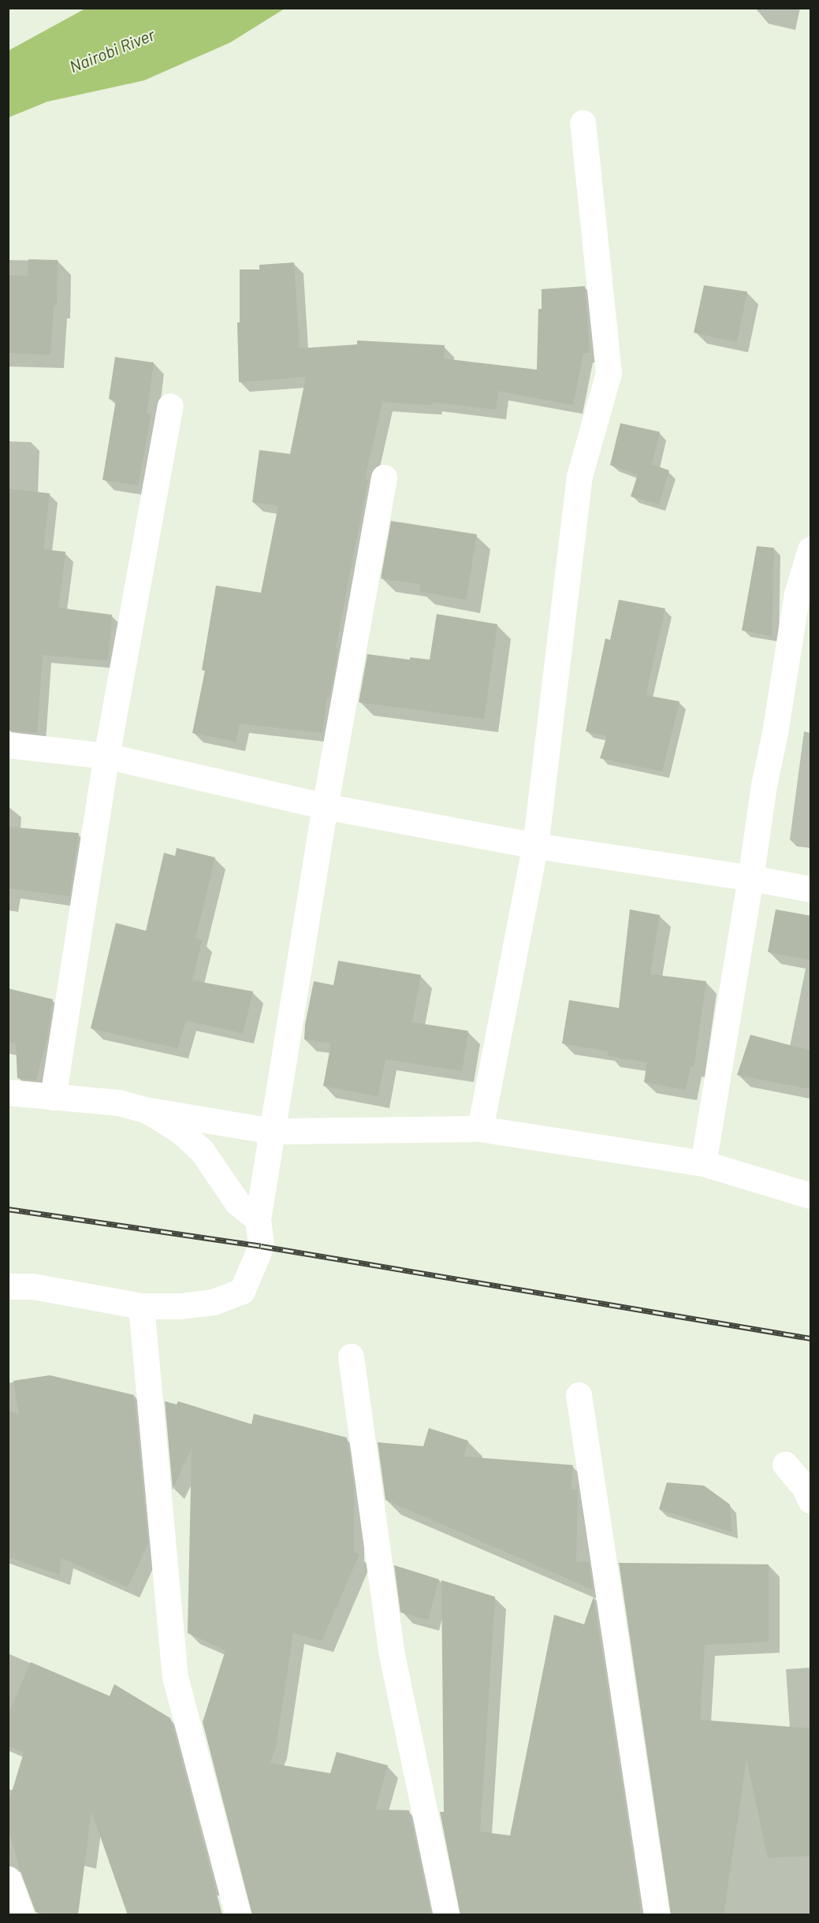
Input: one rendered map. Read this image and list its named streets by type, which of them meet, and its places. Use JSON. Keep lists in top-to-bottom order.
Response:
{
  "water": ["Nairobi River"]
}
